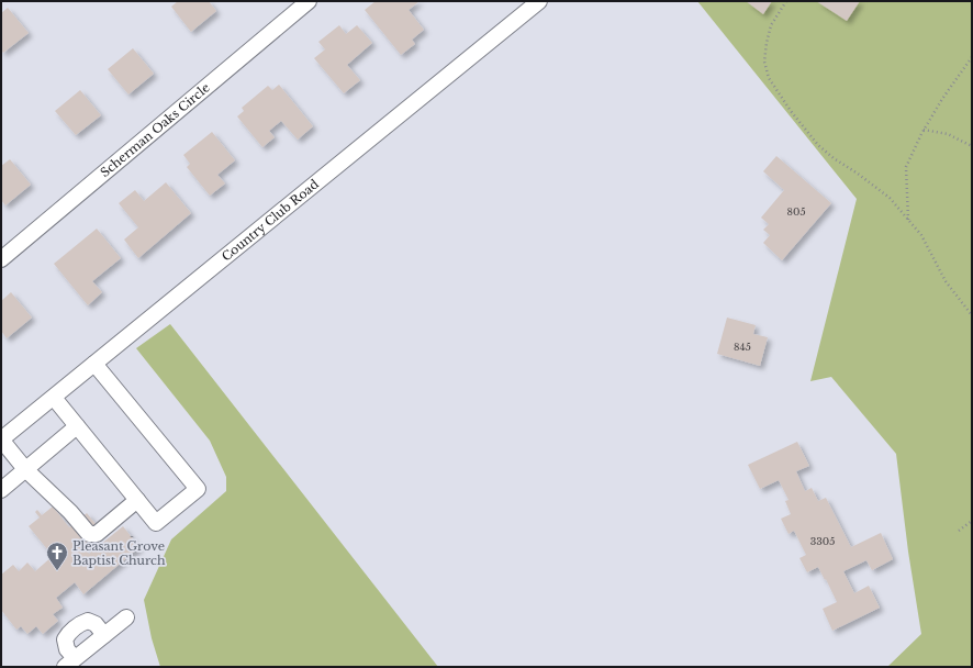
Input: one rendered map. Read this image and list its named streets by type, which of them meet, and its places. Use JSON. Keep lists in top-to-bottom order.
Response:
{
  "streets": {
    "street": ["Scherman Oaks Circle", "Country Club Road"]
  },
  "places": {
    "church": ["Pleasant Grove Baptist Church"]
  },
  "house_numbers": ["805", "845", "3305"]
}
